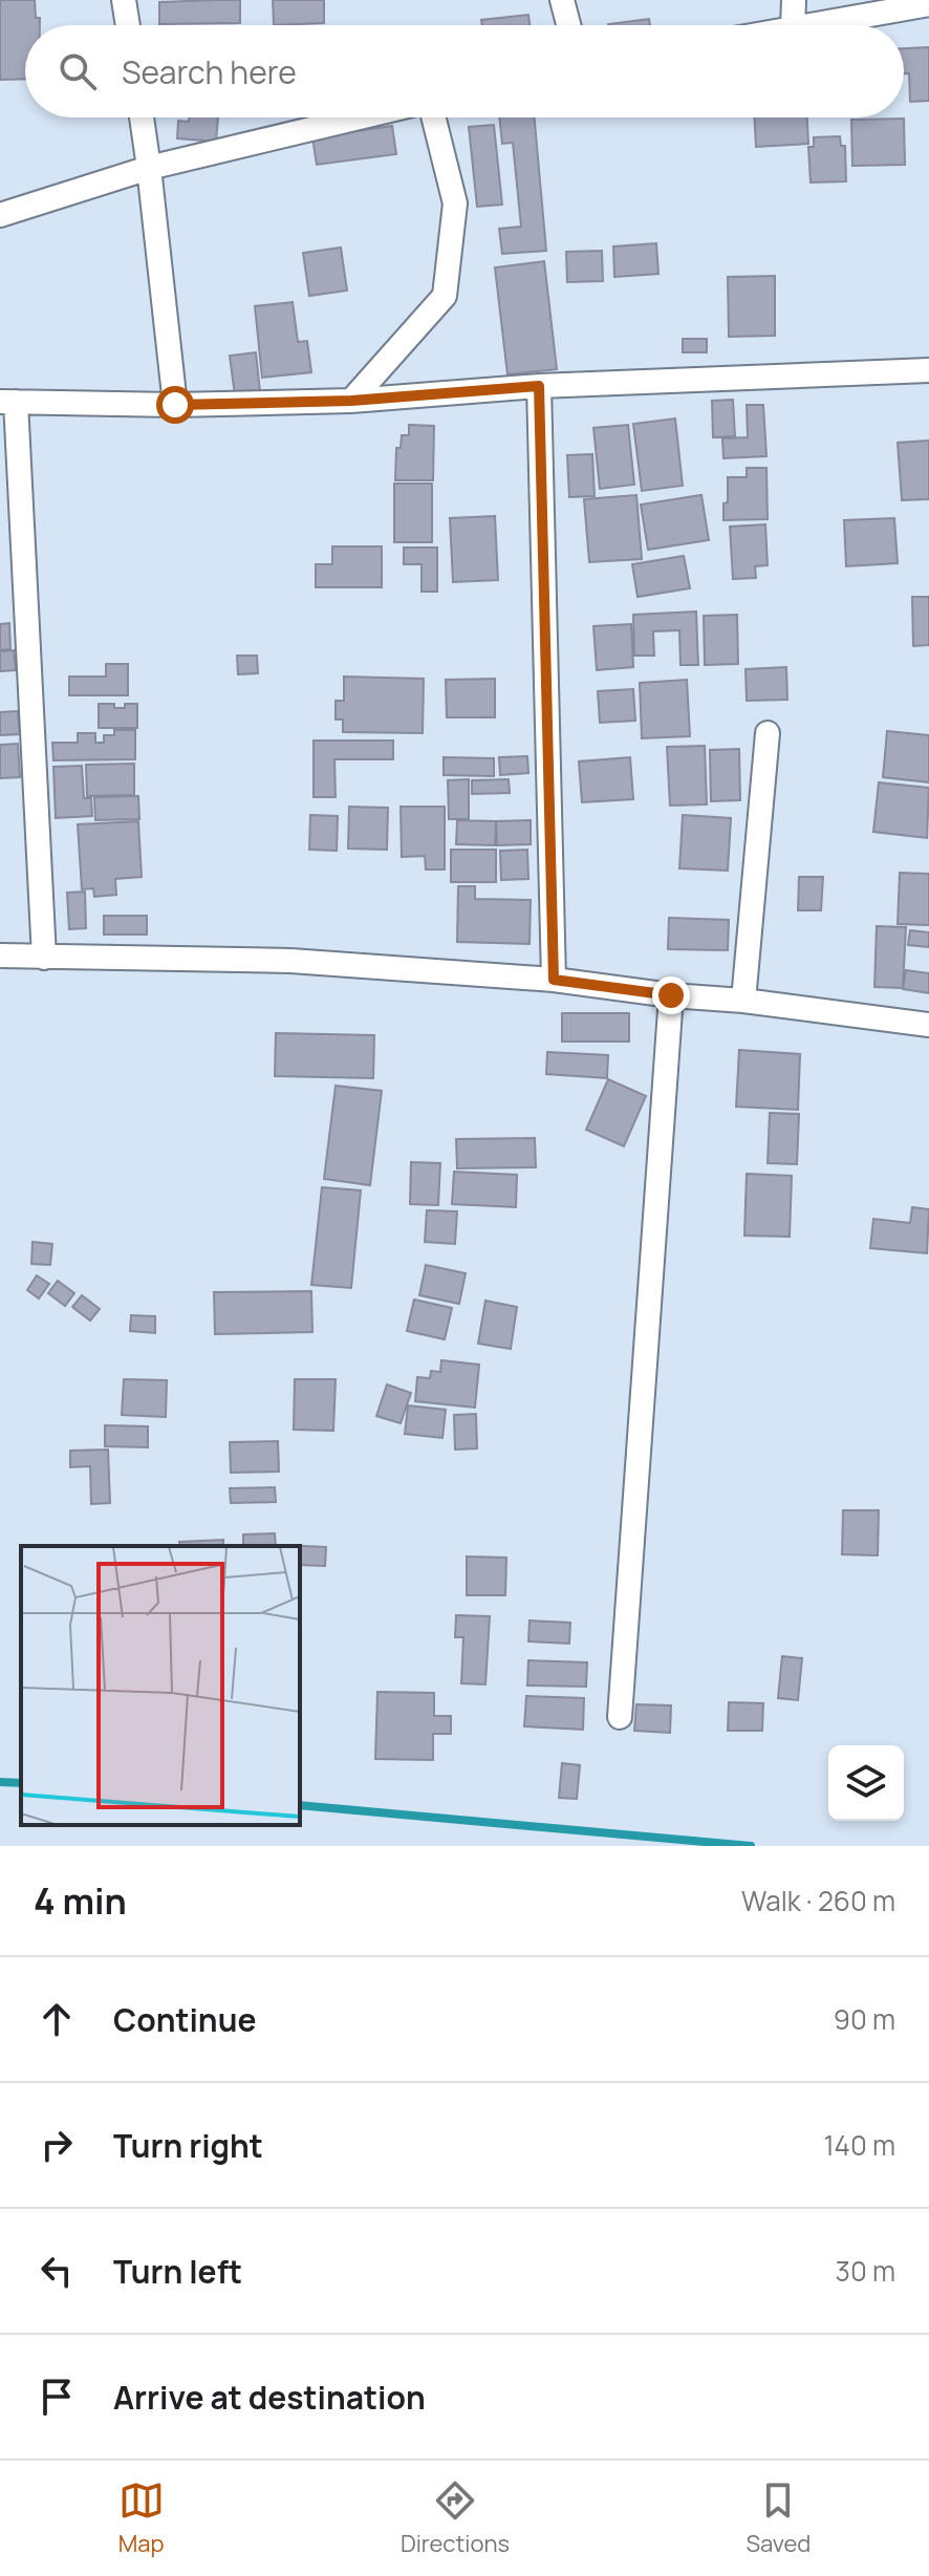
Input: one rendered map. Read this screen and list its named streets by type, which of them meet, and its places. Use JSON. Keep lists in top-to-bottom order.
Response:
{
  "page": {
    "search": "Search here",
    "heading": ["4 min", "Walk · 260 m"],
    "list": [
      ["Continue", "90 m"],
      ["Turn right", "140 m"],
      ["Turn left", "30 m"],
      "Arrive at destination"
    ],
    "nav": ["Map", "Directions", "Saved"]
  }
}
